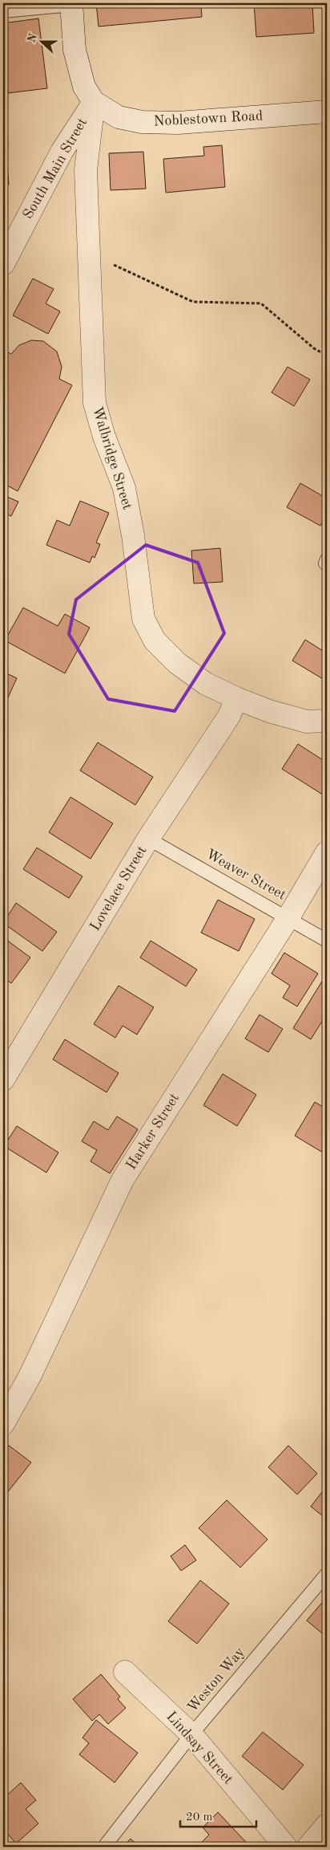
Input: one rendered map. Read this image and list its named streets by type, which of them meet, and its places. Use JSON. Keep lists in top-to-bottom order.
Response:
{
  "streets": {
    "street": [
      "Noblestown Road",
      "South Main Street",
      "Walbridge Street",
      "Lovelace Street",
      "Harker Street",
      "Lindsay Street"
    ],
    "lane": ["Weaver Street", "Weston Way"]
  },
  "crossings": [
    ["Noblestown Road", "South Main Street"],
    ["Noblestown Road", "Walbridge Street"],
    ["South Main Street", "Walbridge Street"],
    ["Walbridge Street", "Lovelace Street"],
    ["Weaver Street", "Lovelace Street"],
    ["Weaver Street", "Harker Street"],
    ["Weston Way", "Lindsay Street"]
  ],
  "scale_bar": "20 m",
  "north": "left"
}
